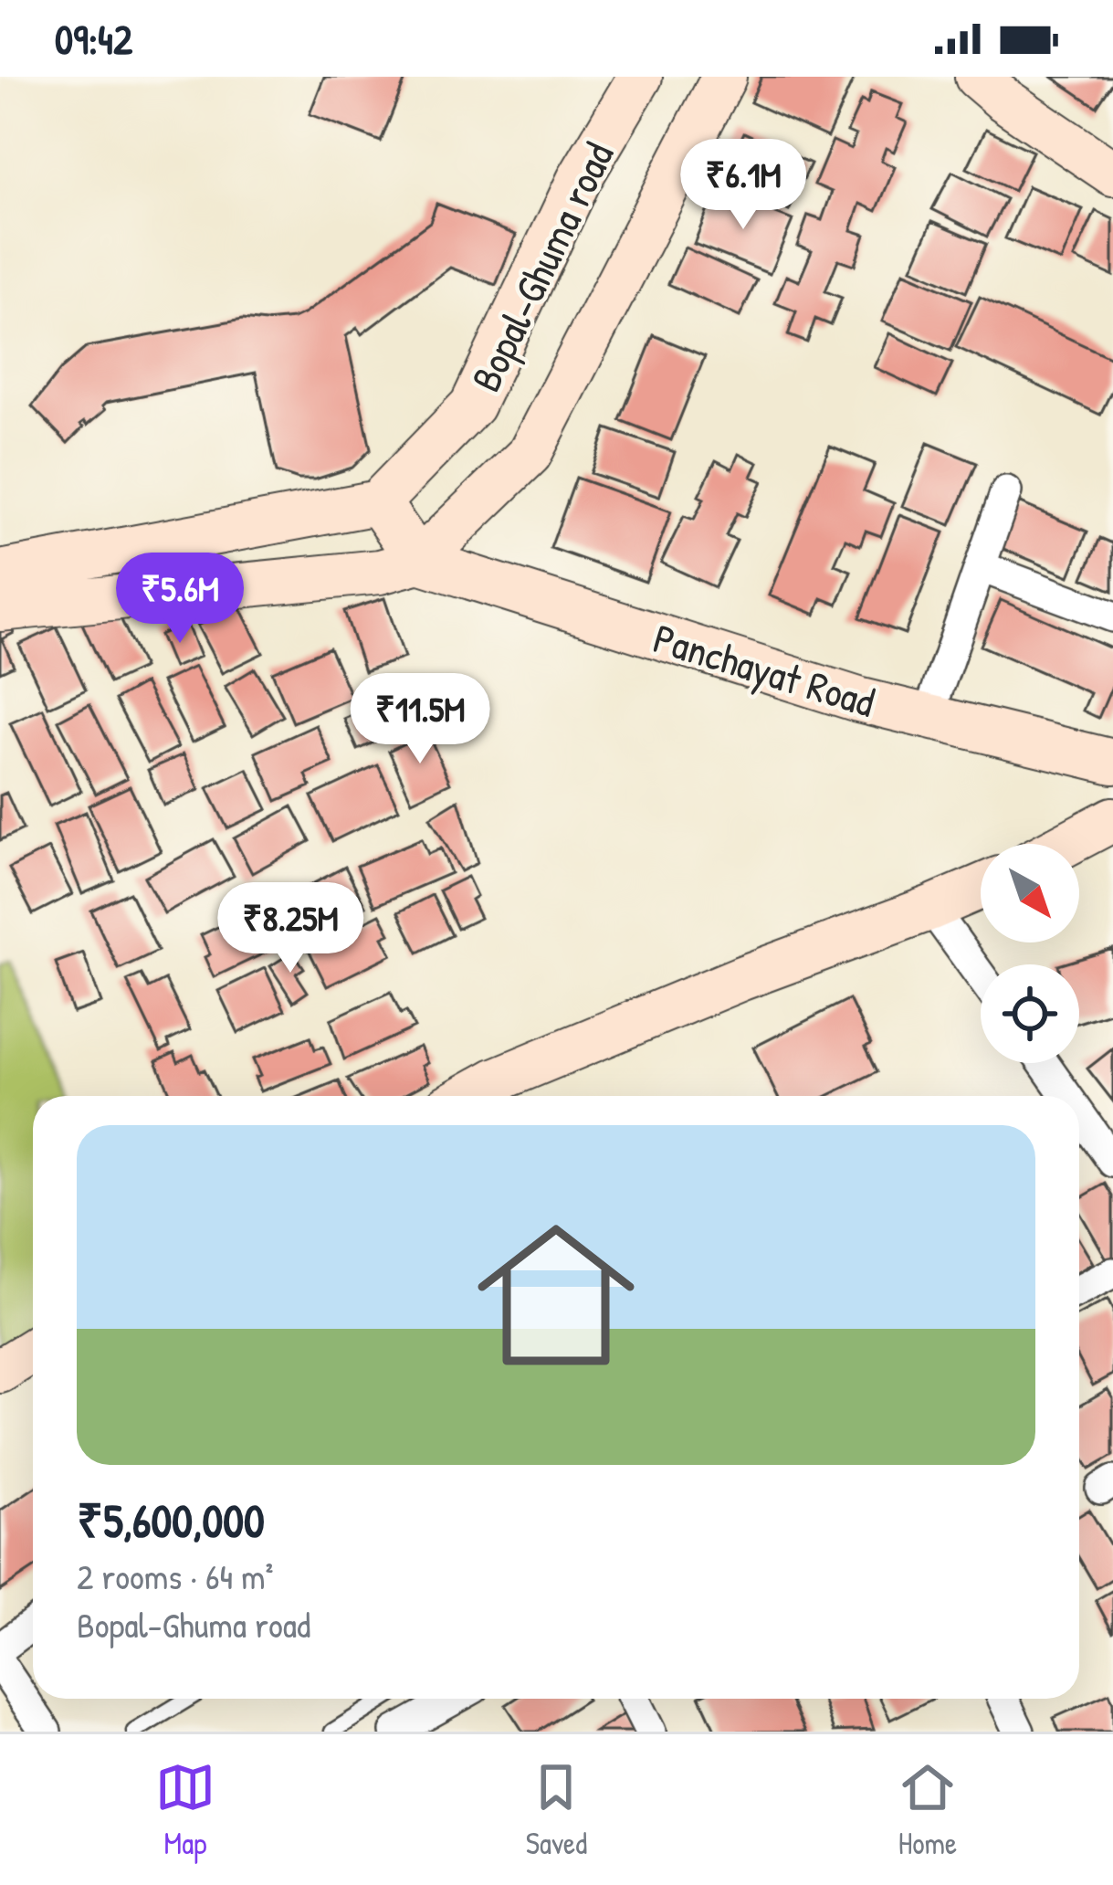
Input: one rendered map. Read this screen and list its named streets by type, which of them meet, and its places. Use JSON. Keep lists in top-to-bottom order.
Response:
{
  "streets": {
    "street": ["Bopal-Ghuma road", "Panchayat Road"]
  },
  "north": "bottom right",
  "page": {
    "status": "09:42",
    "price": [
      "₹6.1M",
      "₹5.6M",
      "₹11.5M",
      "₹8.25M"
    ],
    "list": [
      {
        "name": "₹5,600,000",
        "note": "2 rooms · 64 m² · Bopal-Ghuma road"
      }
    ],
    "tabs": ["Map", "Saved", "Home"]
  }
}
